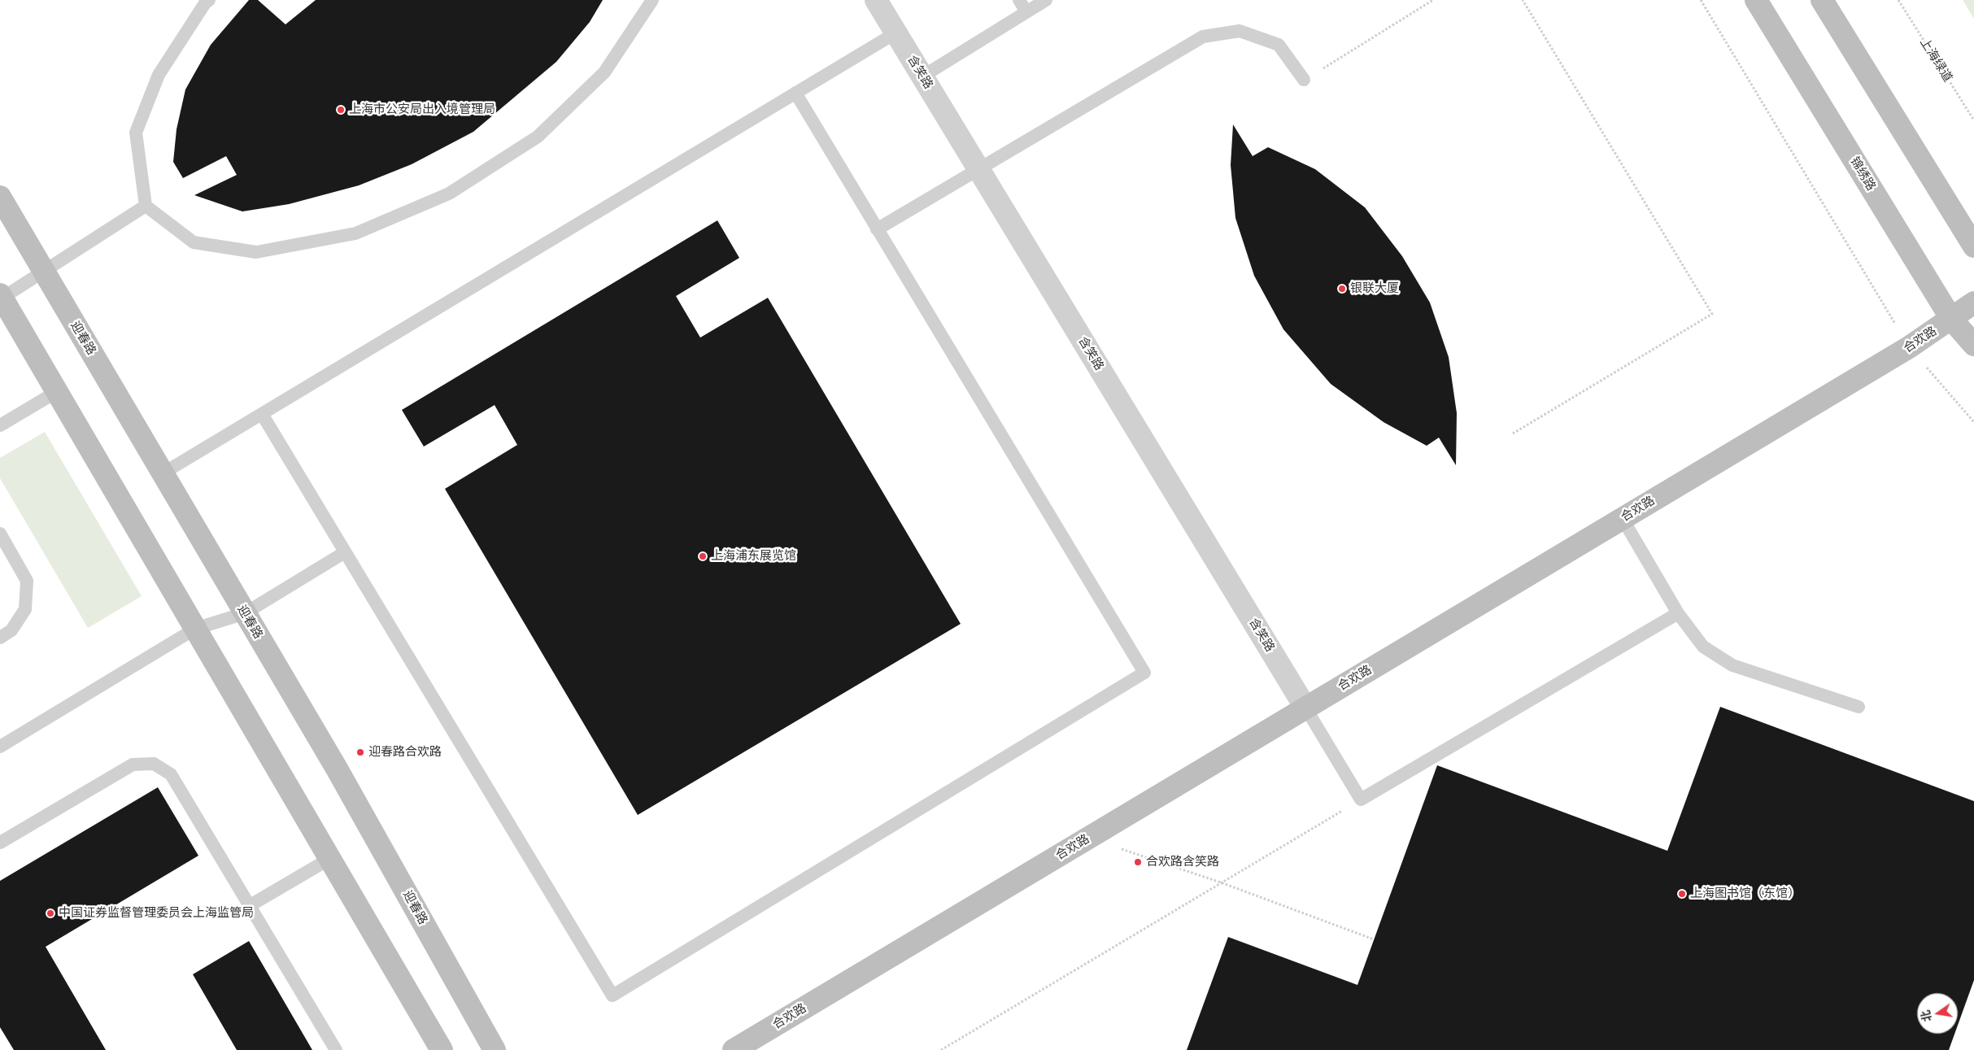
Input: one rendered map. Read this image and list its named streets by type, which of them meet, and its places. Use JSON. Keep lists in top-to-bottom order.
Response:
{
  "streets": {
    "street": [
      "含笑路",
      "锦绣路",
      "迎春路",
      "合欢路"
    ],
    "path": ["上海绿道"]
  },
  "crossings": [
    ["含笑路", "合欢路"],
    ["锦绣路", "合欢路"]
  ],
  "places": [
    "上海市公安局出入境管理局",
    "银联大厦",
    "上海浦东展览馆",
    "迎春路合欢路",
    "合欢路含笑路",
    "上海图书馆（东馆）",
    "中国证券监督管理委员会上海监管局"
  ],
  "north": "left"
}
